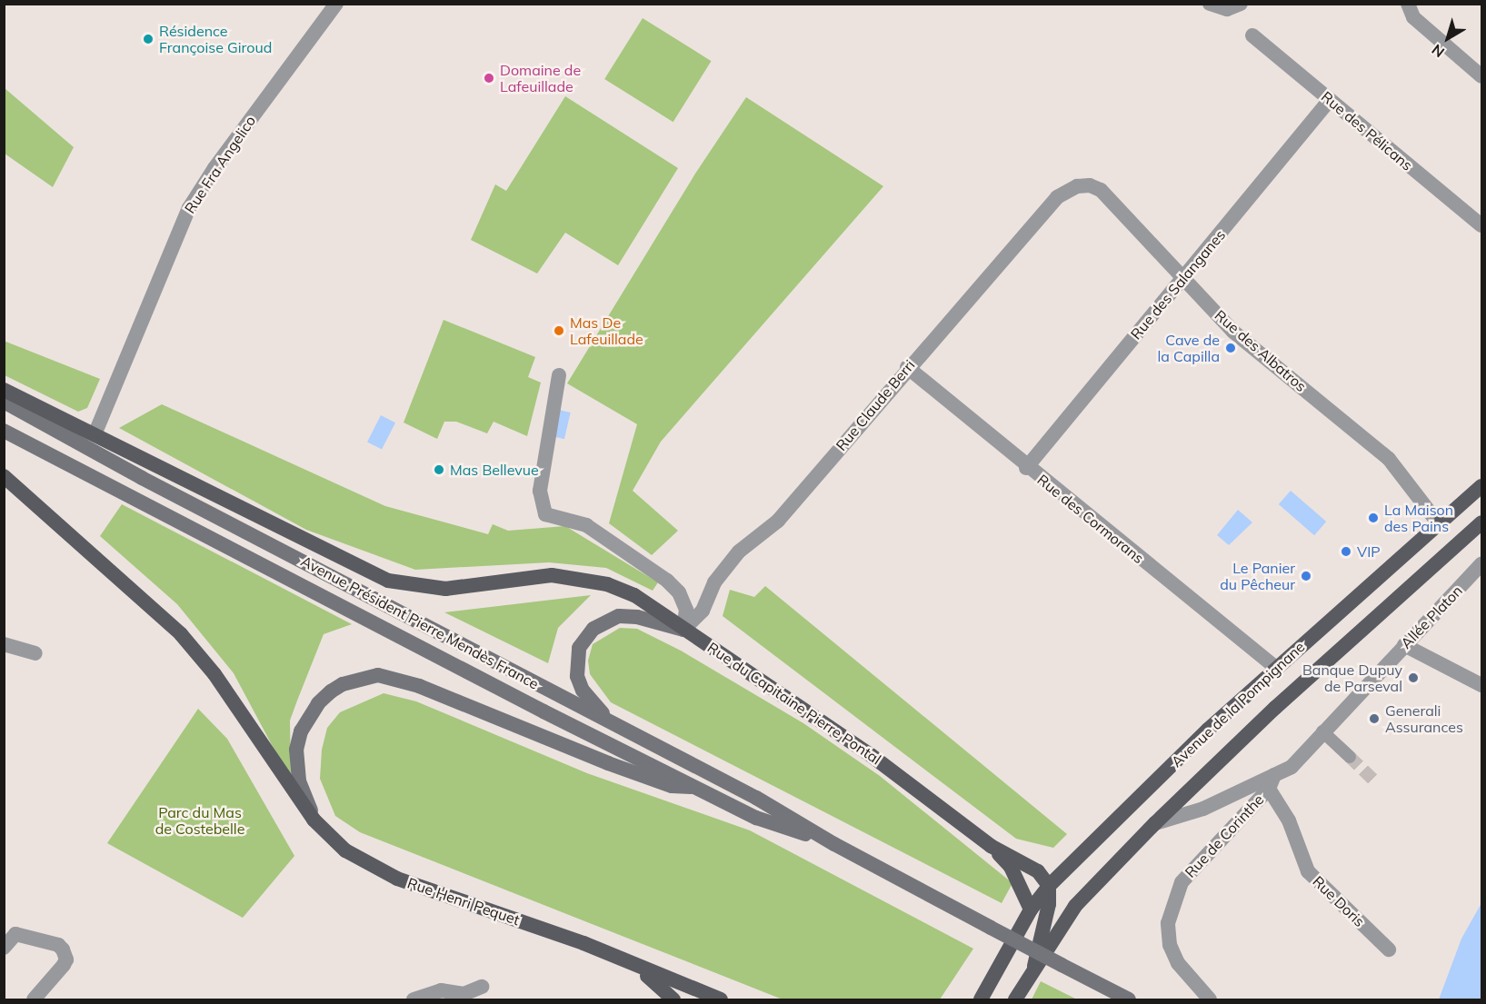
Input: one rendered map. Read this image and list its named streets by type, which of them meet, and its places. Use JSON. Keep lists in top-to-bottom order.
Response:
{
  "streets": {
    "main road": [
      "Avenue Président Pierre Mendès France",
      "Rue du Capitaine Pierre Pontal",
      "Avenue de la Pompignane",
      "Rue Henri Pequet"
    ],
    "street": [
      "Rue des Pélicans",
      "Rue Fra Angelico",
      "Rue des Salanganes",
      "Rue des Albatros",
      "Rue Claude Berri",
      "Rue des Cormorans",
      "Allée Platon",
      "Rue de Corinthe",
      "Rue Doris"
    ]
  },
  "crossings": [
    ["Rue des Pélicans", "Rue des Salanganes"],
    ["Rue Fra Angelico", "Rue du Capitaine Pierre Pontal"],
    ["Rue des Salanganes", "Rue des Albatros"],
    ["Rue des Salanganes", "Rue des Cormorans"],
    ["Rue des Albatros", "Rue Claude Berri"],
    ["Rue des Albatros", "Avenue de la Pompignane"],
    ["Rue Claude Berri", "Rue des Cormorans"],
    ["Rue Claude Berri", "Rue du Capitaine Pierre Pontal"],
    ["Rue des Cormorans", "Avenue de la Pompignane"],
    ["Allée Platon", "Rue de Corinthe"],
    ["Rue du Capitaine Pierre Pontal", "Avenue de la Pompignane"],
    ["Avenue de la Pompignane", "Rue de Corinthe"],
    ["Avenue de la Pompignane", "Rue Doris"],
    ["Rue de Corinthe", "Rue Doris"]
  ],
  "parks": ["Parc du Mas de Costebelle"],
  "places": [
    "Résidence Françoise Giroud",
    "Domaine de Lafeuillade",
    "Mas De Lafeuillade",
    "Cave de la Capilla",
    "Mas Bellevue",
    "La Maison des Pains",
    "VIP",
    "Le Panier du Pêcheur",
    "Banque Dupuy de Parseval",
    "Generali Assurances"
  ],
  "north": "bottom left"
}
